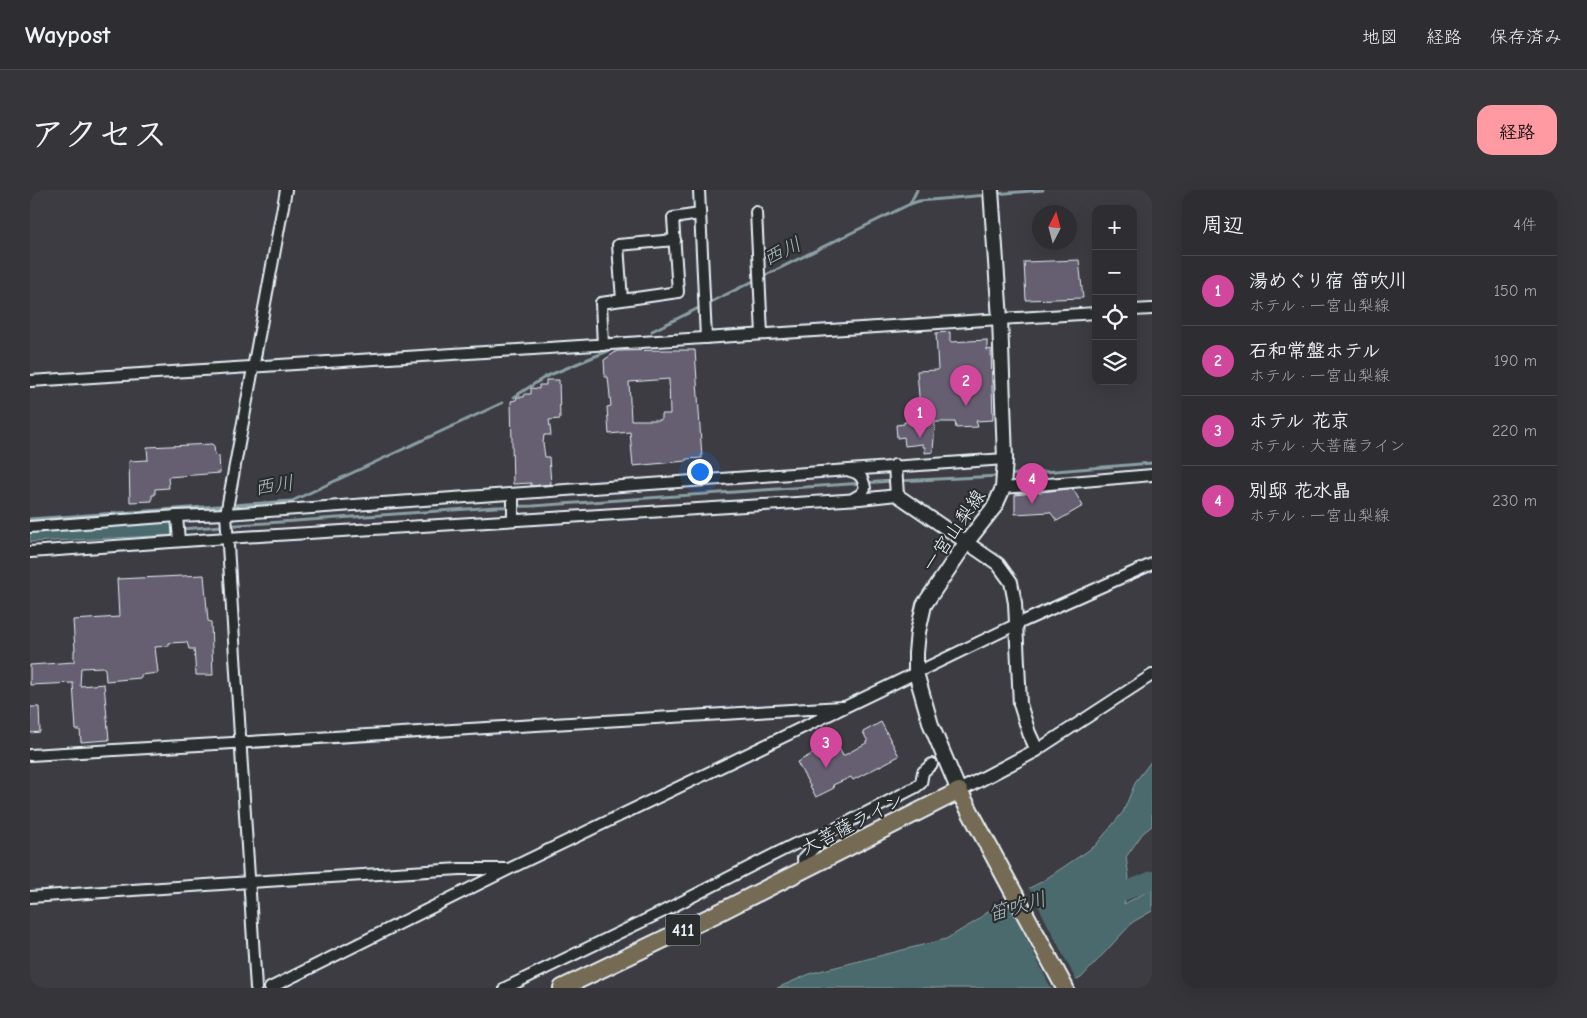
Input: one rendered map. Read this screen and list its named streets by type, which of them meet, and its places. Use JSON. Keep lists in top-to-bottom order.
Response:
{
  "streets": {
    "highway": ["大菩薩ライン", "411"],
    "main road": ["一宮山梨線"]
  },
  "crossings": [
    ["一宮山梨線", "大菩薩ライン"]
  ],
  "water": ["西川", "笛吹川"],
  "north": "top",
  "page": {
    "header": "Waypost",
    "nav": ["地図", "経路", "保存済み"],
    "title": "アクセス",
    "buttons": "経路",
    "heading": ["周辺", "4件"],
    "map_buttons": ["+", "−"],
    "list": [
      {
        "mark": "1",
        "name": "湯めぐり宿 笛吹川",
        "note": "ホテル · 一宮山梨線",
        "value": "150 m"
      },
      {
        "mark": "2",
        "name": "石和常盤ホテル",
        "note": "ホテル · 一宮山梨線",
        "value": "190 m"
      },
      {
        "mark": "3",
        "name": "ホテル 花京",
        "note": "ホテル · 大菩薩ライン",
        "value": "220 m"
      },
      {
        "mark": "4",
        "name": "別邸 花水晶",
        "note": "ホテル · 一宮山梨線",
        "value": "230 m"
      }
    ],
    "pins": [
      "2",
      "1",
      "4",
      "3"
    ]
  }
}
